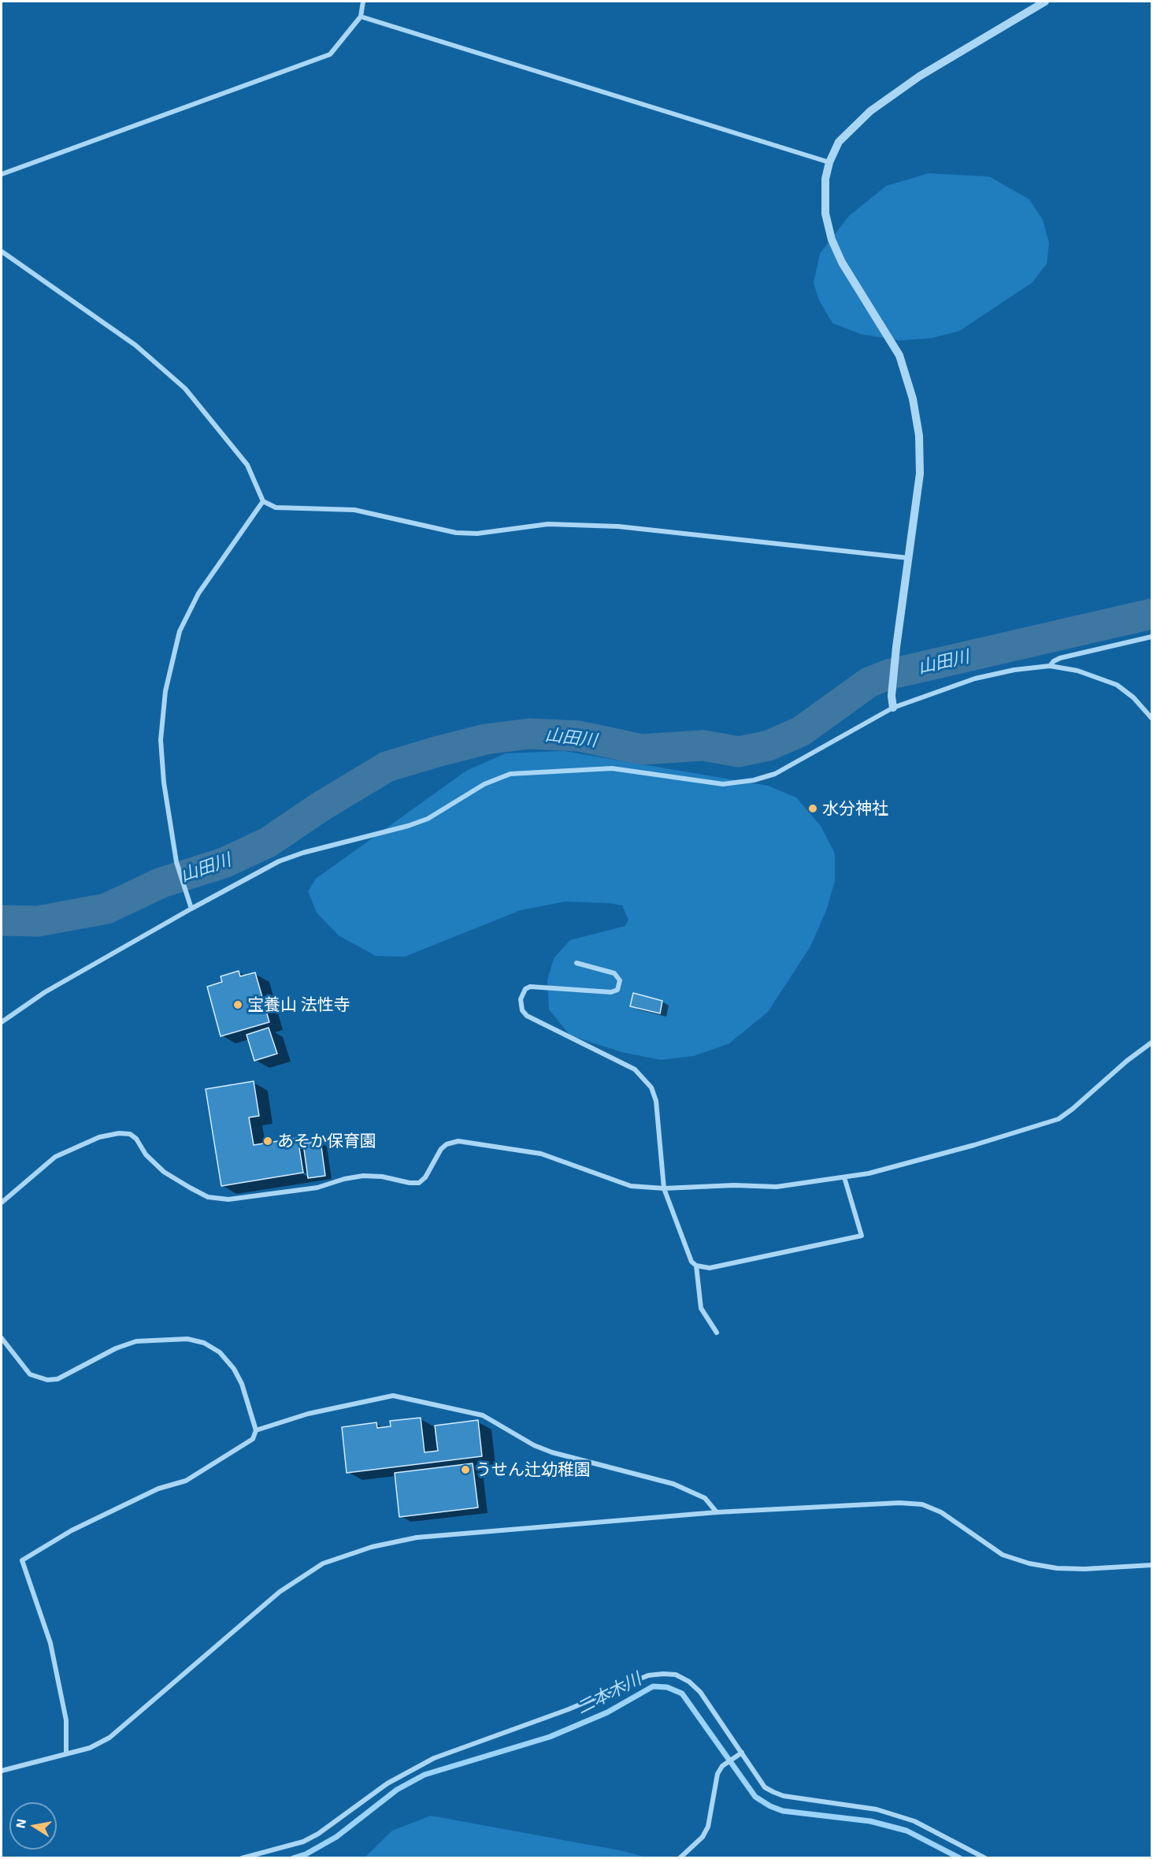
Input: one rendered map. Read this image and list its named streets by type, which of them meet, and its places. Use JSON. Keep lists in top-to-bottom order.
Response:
{
  "water": ["山田川", "二本木川"],
  "places": [
    "水分神社",
    "宝養山 法性寺",
    "あそか保育園",
    "うせん辻幼稚園"
  ],
  "north": "left"
}
